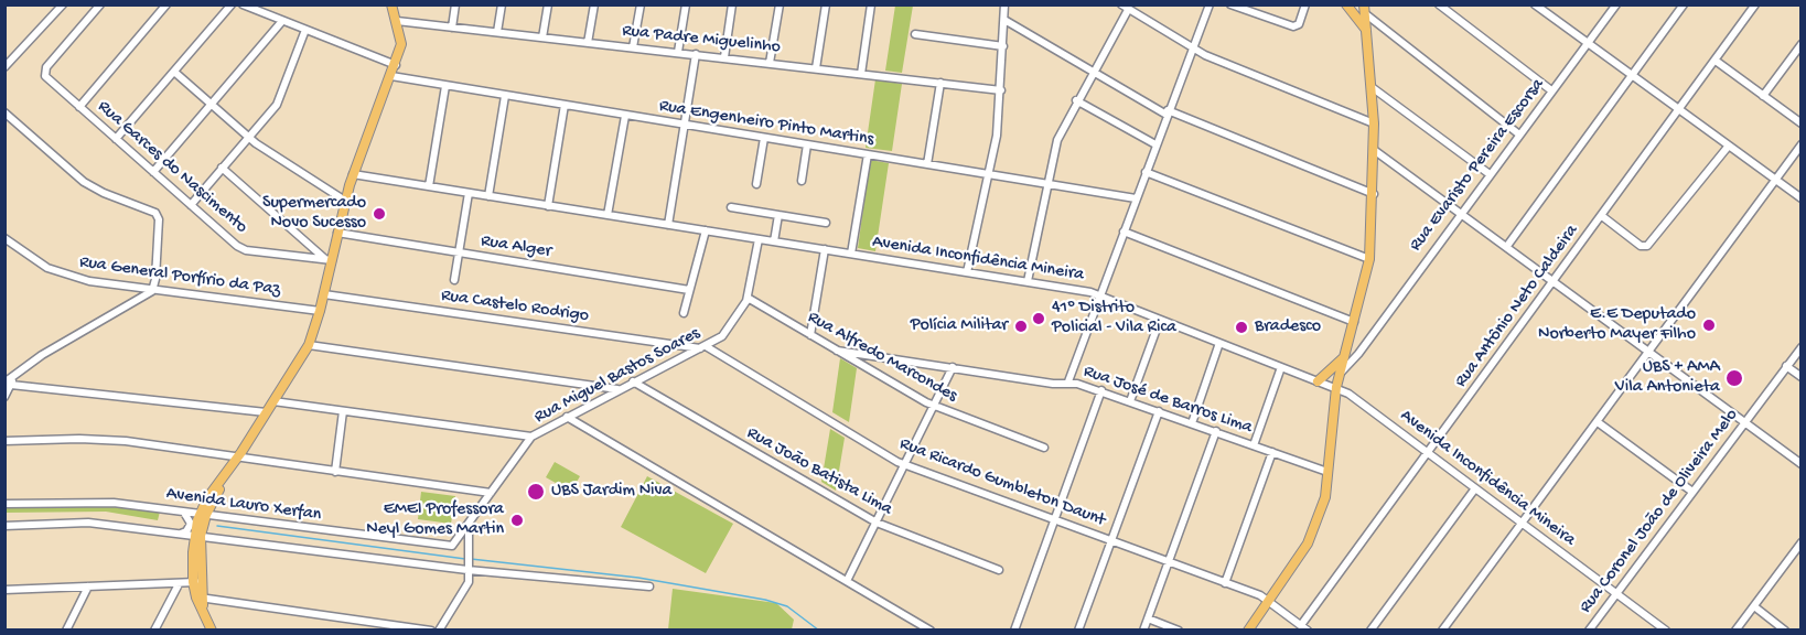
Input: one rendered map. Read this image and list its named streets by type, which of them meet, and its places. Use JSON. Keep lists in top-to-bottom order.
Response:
{
  "streets": {
    "street": [
      "Rua Padre Miguelinho",
      "Rua Engenheiro Pinto Martins",
      "Rua Evaristo Pereira Escorsa",
      "Rua Garces do Nascimento",
      "Rua Alger",
      "Avenida Inconfidência Mineira",
      "Rua General Porfírio da Paz",
      "Rua Castelo Rodrigo",
      "Rua Antônio Neto Caldeira",
      "Rua Alfredo Marcondes",
      "Rua Miguel Bastos Soares",
      "Rua José de Barros Lima",
      "Rua João Batista Lima",
      "Rua Ricardo Gumbleton Daunt",
      "Avenida Lauro Xerfan",
      "Rua Coronel João de Oliveira Melo"
    ]
  },
  "crossings": [
    ["Avenida Inconfidência Mineira", "Rua Antônio Neto Caldeira"],
    ["Avenida Inconfidência Mineira", "Rua Miguel Bastos Soares"],
    ["Avenida Inconfidência Mineira", "Rua Coronel João de Oliveira Melo"],
    ["Rua Castelo Rodrigo", "Rua Miguel Bastos Soares"],
    ["Rua Castelo Rodrigo", "Rua Ricardo Gumbleton Daunt"],
    ["Rua Antônio Neto Caldeira", "Rua Ricardo Gumbleton Daunt"],
    ["Rua Alfredo Marcondes", "Rua Miguel Bastos Soares"],
    ["Rua Alfredo Marcondes", "Rua José de Barros Lima"],
    ["Rua Miguel Bastos Soares", "Rua João Batista Lima"],
    ["Rua Miguel Bastos Soares", "Rua Ricardo Gumbleton Daunt"],
    ["Rua Miguel Bastos Soares", "Avenida Lauro Xerfan"]
  ],
  "places": [
    "Supermercado Novo Sucesso",
    "41º Distrito Policial - Vila Rica",
    "E.E Deputado Norberto Mayer Filho",
    "Polícia Militar",
    "Bradesco",
    "UBS + AMA Vila Antonieta",
    "UBS Jardim Niva",
    "EMEI Professora Neyl Gomes Martin"
  ]
}
